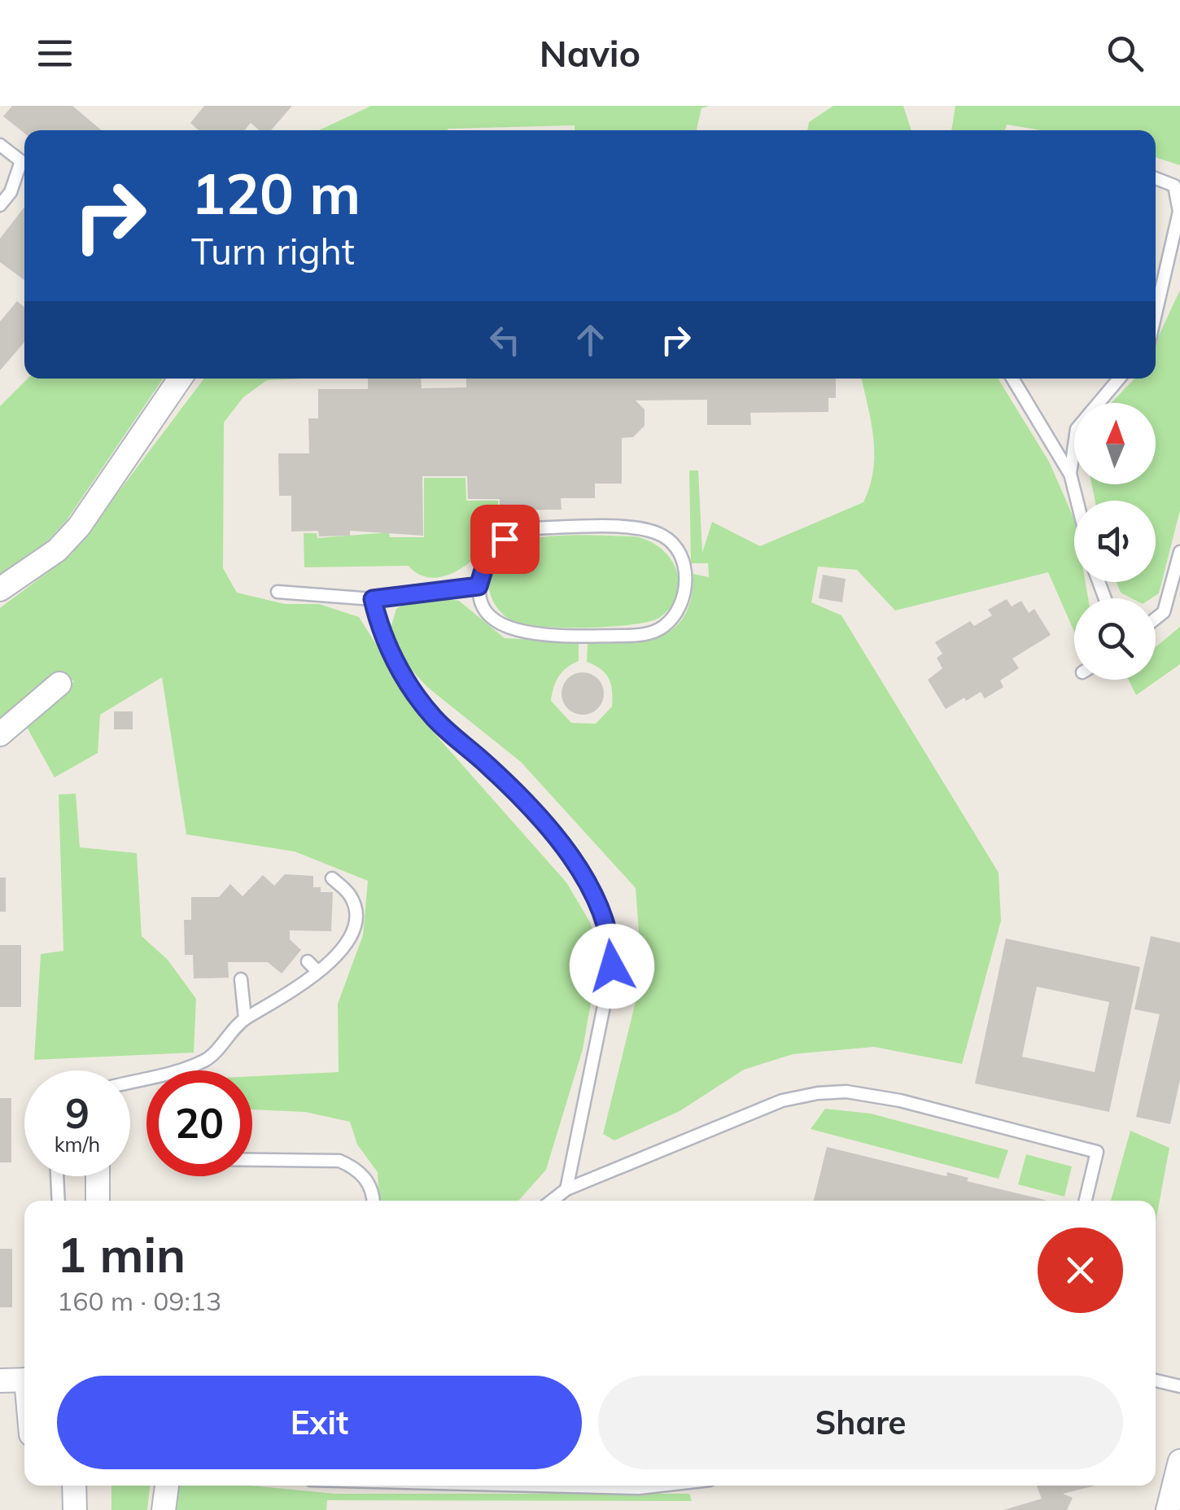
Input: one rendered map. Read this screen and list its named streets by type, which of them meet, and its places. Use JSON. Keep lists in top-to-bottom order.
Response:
{
  "north": "top",
  "page": {
    "header": "Navio",
    "turn": ["120 m", "Turn right"],
    "speed": "9 km/h",
    "limit": "20",
    "heading": ["1 min", "160 m · 09:13"],
    "buttons": ["Exit", "Share"]
  }
}
